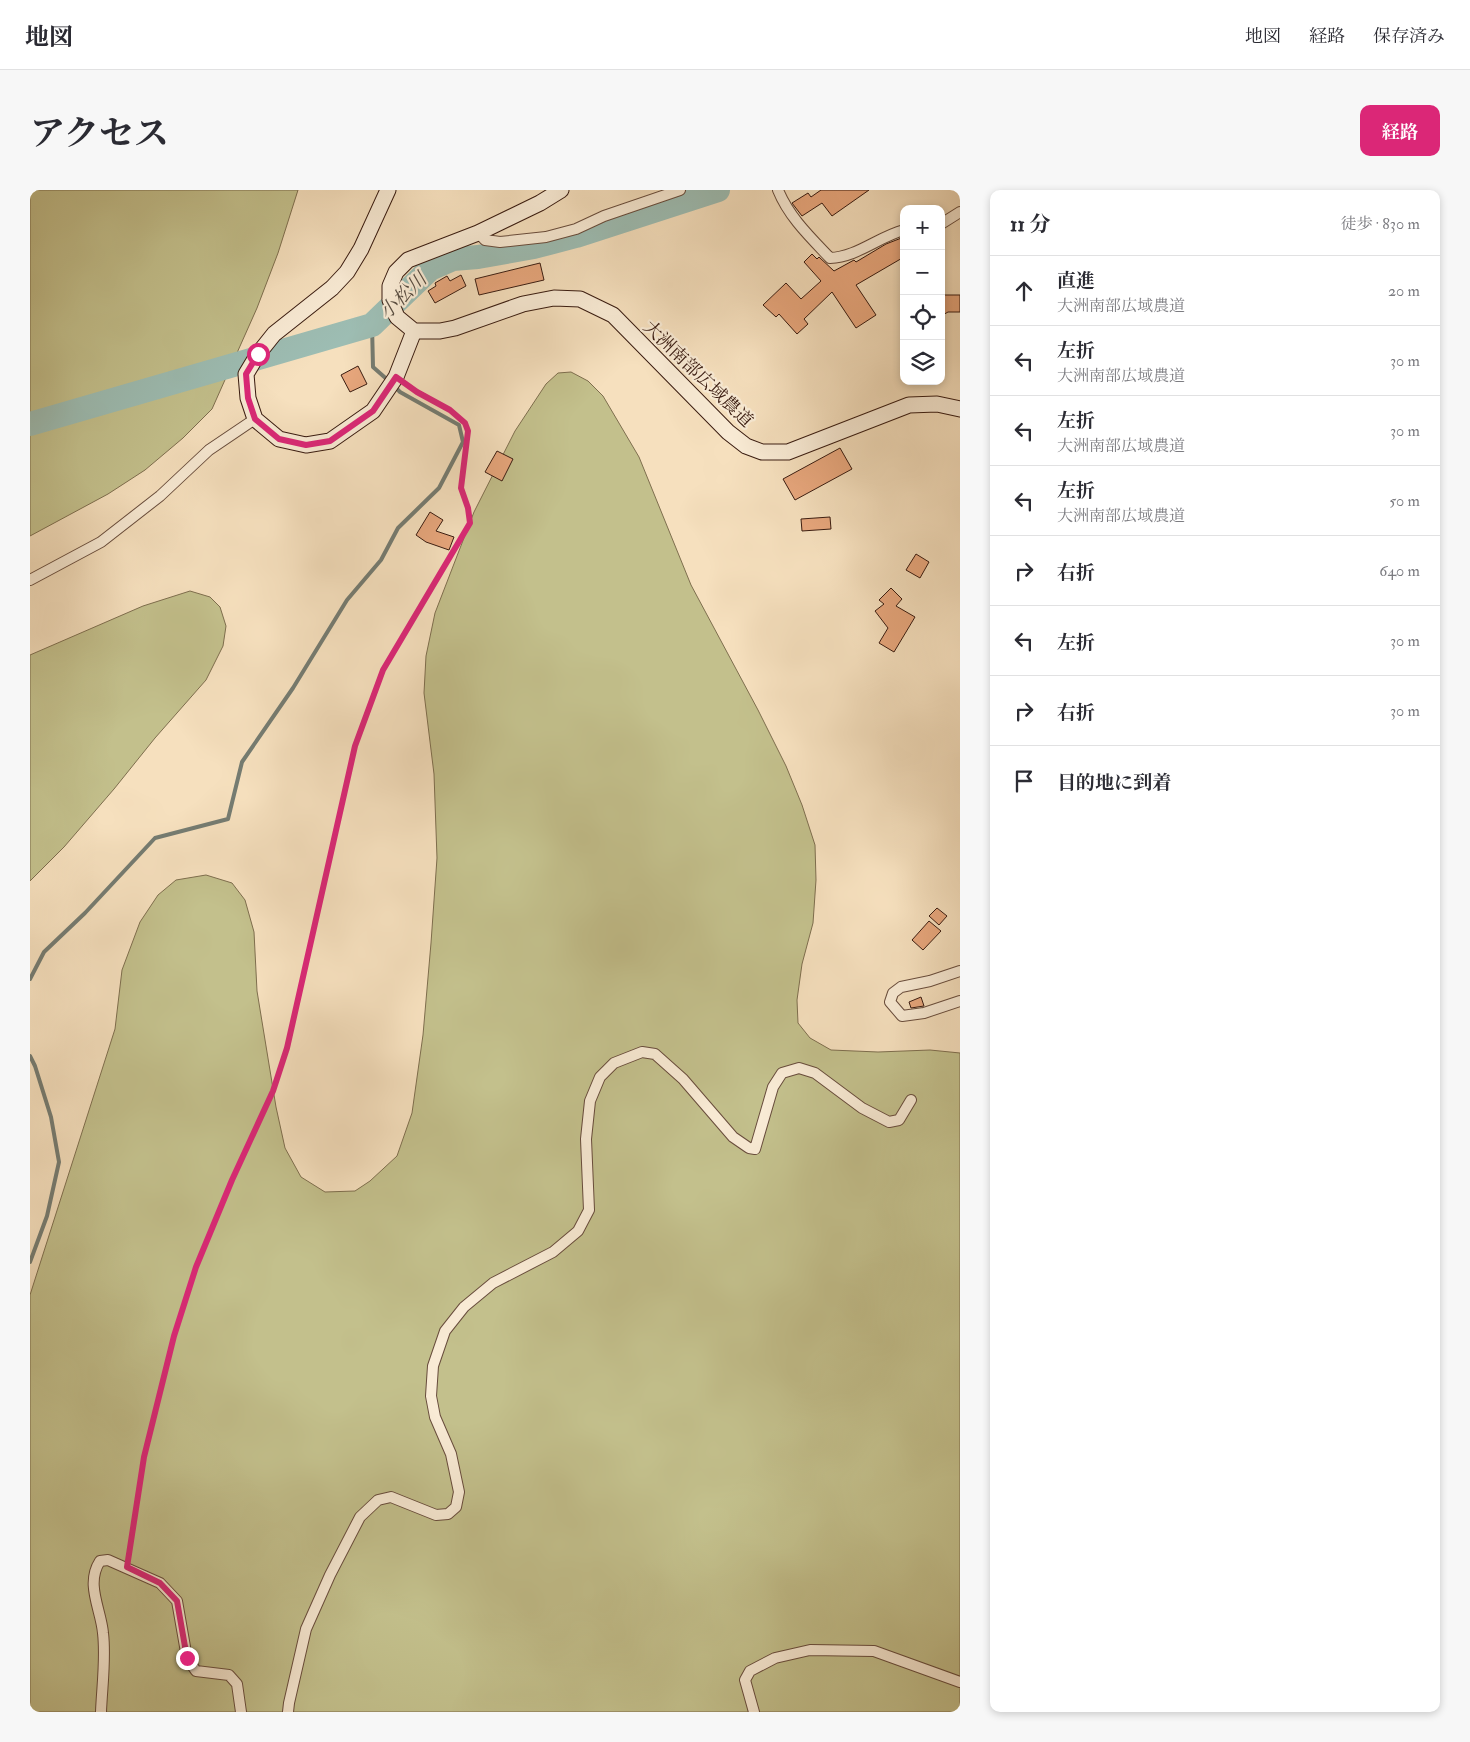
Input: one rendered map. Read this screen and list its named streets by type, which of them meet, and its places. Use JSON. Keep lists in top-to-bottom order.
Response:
{
  "streets": {
    "street": ["大洲南部広域農道"]
  },
  "water": ["小松川"],
  "page": {
    "header": "地図",
    "nav": ["地図", "経路", "保存済み"],
    "title": "アクセス",
    "buttons": "経路",
    "heading": ["11 分", "徒歩 · 830 m"],
    "map_buttons": ["+", "−"],
    "list": [
      ["直進", "大洲南部広域農道", "20 m"],
      ["左折", "大洲南部広域農道", "30 m"],
      ["左折", "大洲南部広域農道", "30 m"],
      ["左折", "大洲南部広域農道", "50 m"],
      ["右折", "640 m"],
      ["左折", "30 m"],
      ["右折", "30 m"],
      "目的地に到着"
    ]
  }
}
